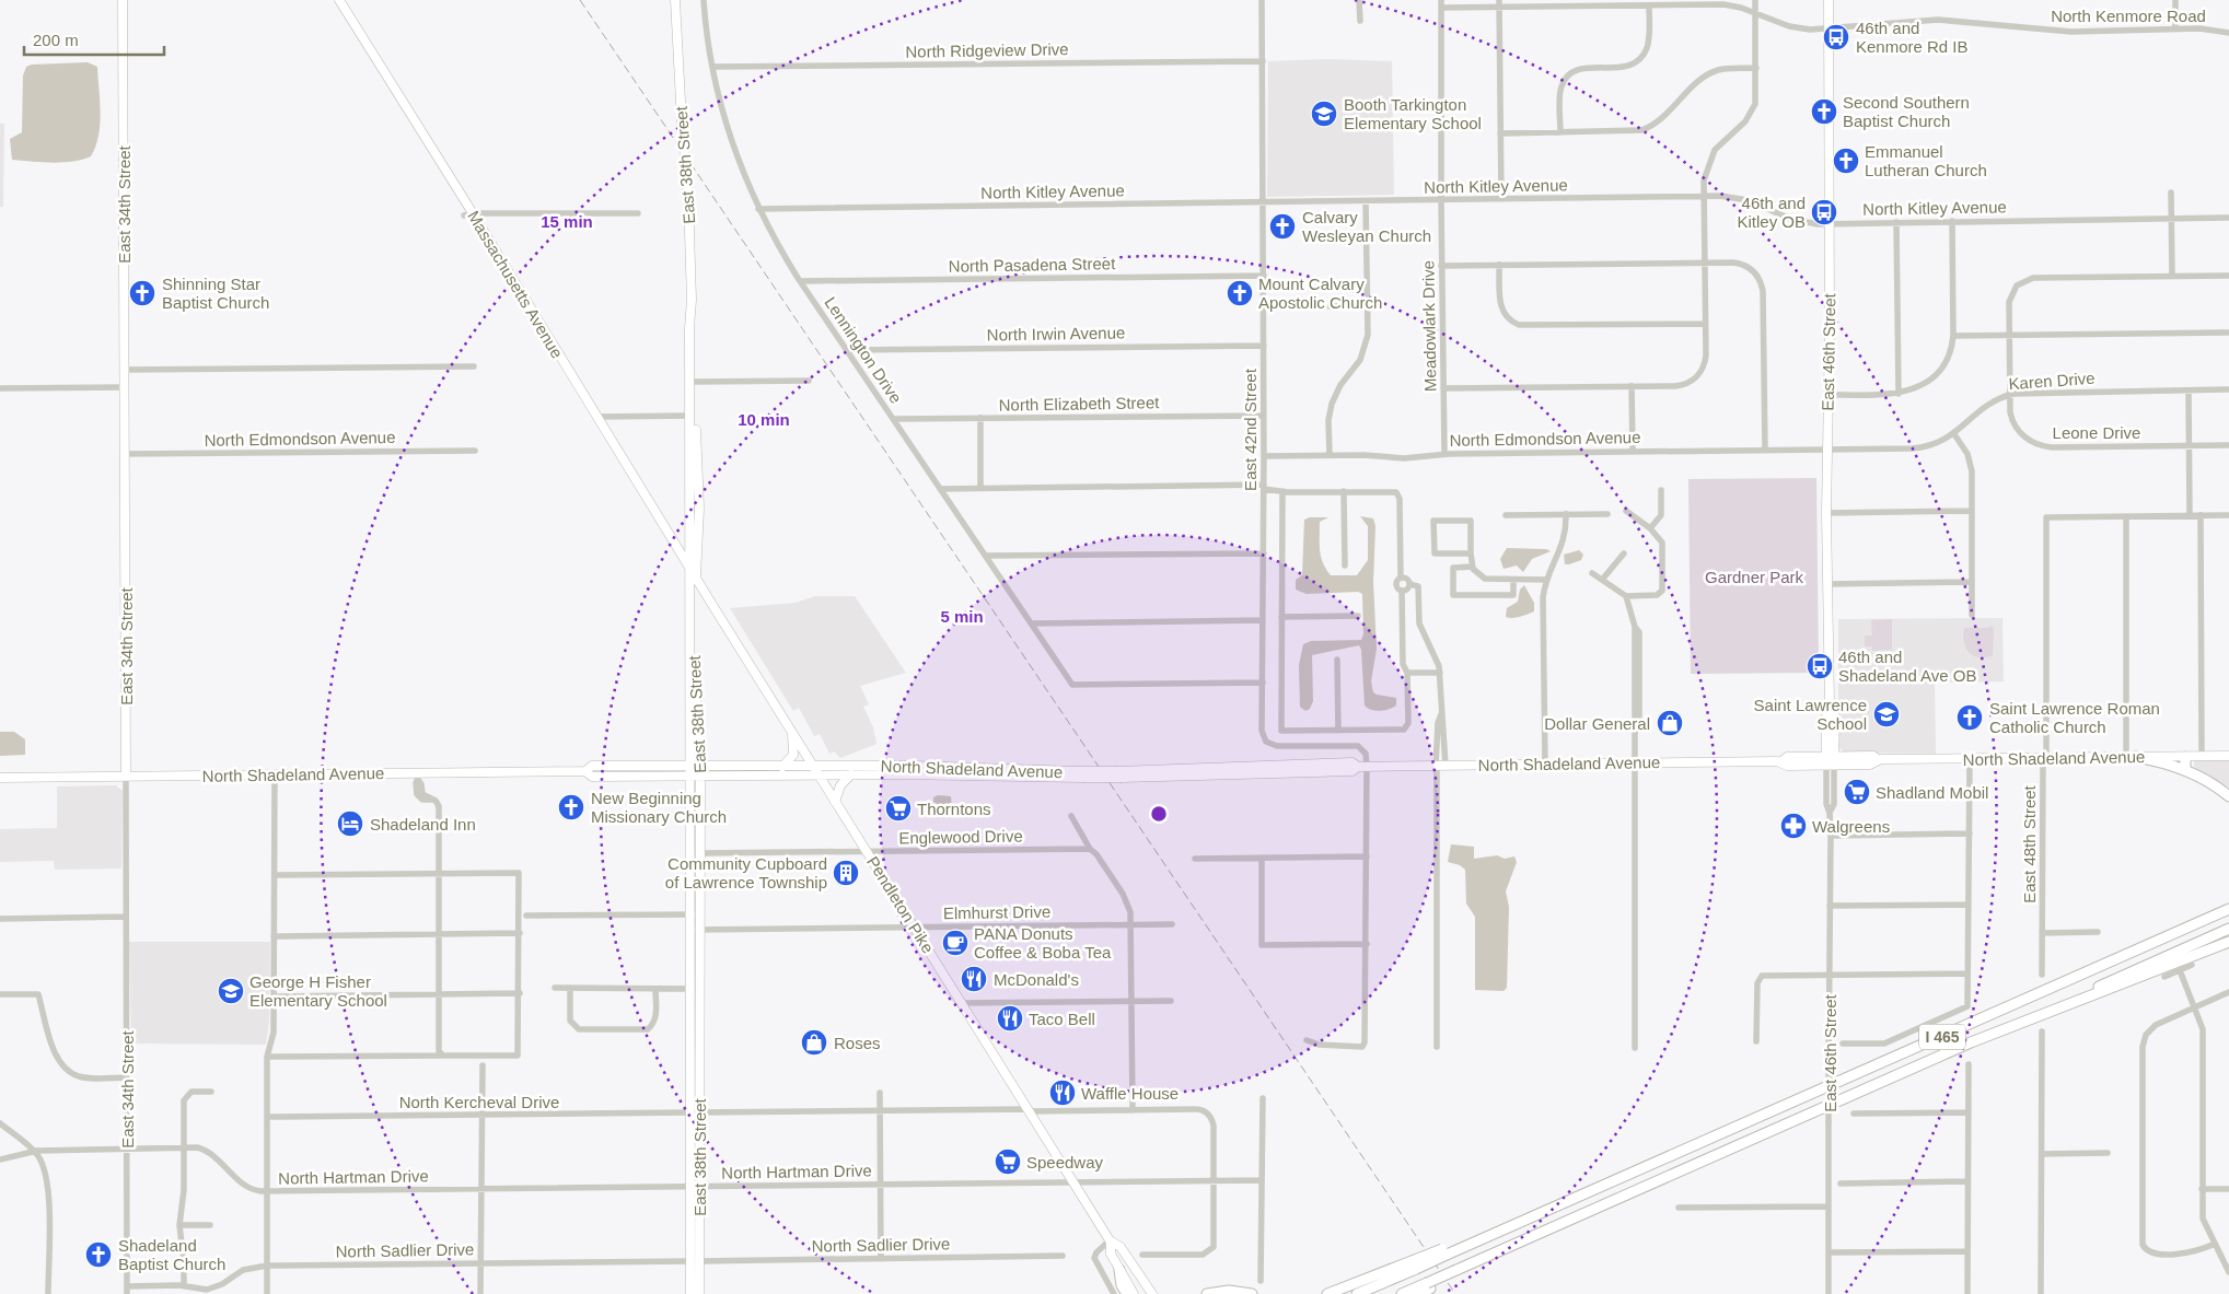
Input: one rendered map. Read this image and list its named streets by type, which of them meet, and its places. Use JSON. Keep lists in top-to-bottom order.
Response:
{
  "streets": {
    "highway": ["I 465"],
    "main road": [
      "East 38th Street",
      "East 34th Street",
      "Massachusetts Avenue",
      "East 46th Street",
      "North Shadeland Avenue",
      "Pendleton Pike"
    ],
    "street": [
      "North Kenmore Road",
      "North Ridgeview Drive",
      "North Kitley Avenue",
      "North Pasadena Street",
      "Meadowlark Drive",
      "North Irwin Avenue",
      "Lennington Drive",
      "Karen Drive",
      "North Elizabeth Street",
      "East 42nd Street",
      "Leone Drive",
      "North Edmondson Avenue",
      "Englewood Drive",
      "East 48th Street",
      "Elmhurst Drive",
      "North Kercheval Drive",
      "North Hartman Drive",
      "North Sadlier Drive"
    ]
  },
  "crossings": [
    ["North Kenmore Road", "Meadowlark Drive"],
    ["North Kenmore Road", "East 46th Street"],
    ["North Ridgeview Drive", "Lennington Drive"],
    ["North Ridgeview Drive", "East 42nd Street"],
    ["East 38th Street", "Massachusetts Avenue"],
    ["East 38th Street", "North Shadeland Avenue"],
    ["East 38th Street", "Englewood Drive"],
    ["East 38th Street", "Pendleton Pike"],
    ["East 38th Street", "Elmhurst Drive"],
    ["East 38th Street", "North Kercheval Drive"],
    ["East 38th Street", "North Hartman Drive"],
    ["East 38th Street", "North Sadlier Drive"],
    ["North Kitley Avenue", "Meadowlark Drive"],
    ["North Kitley Avenue", "Lennington Drive"],
    ["North Kitley Avenue", "East 46th Street"],
    ["North Kitley Avenue", "East 42nd Street"],
    ["East 34th Street", "North Edmondson Avenue"],
    ["East 34th Street", "North Shadeland Avenue"],
    ["East 34th Street", "North Hartman Drive"],
    ["East 34th Street", "North Sadlier Drive"],
    ["North Pasadena Street", "Lennington Drive"],
    ["North Pasadena Street", "East 42nd Street"],
    ["Massachusetts Avenue", "Pendleton Pike"],
    ["Meadowlark Drive", "North Edmondson Avenue"],
    ["North Irwin Avenue", "Lennington Drive"],
    ["North Irwin Avenue", "East 42nd Street"],
    ["Lennington Drive", "North Elizabeth Street"],
    ["Lennington Drive", "East 42nd Street"],
    ["East 46th Street", "Karen Drive"],
    ["East 46th Street", "North Edmondson Avenue"],
    ["East 46th Street", "North Shadeland Avenue"],
    ["Karen Drive", "Leone Drive"],
    ["Karen Drive", "North Edmondson Avenue"],
    ["North Elizabeth Street", "East 42nd Street"],
    ["East 42nd Street", "North Edmondson Avenue"],
    ["East 42nd Street", "North Shadeland Avenue"],
    ["North Shadeland Avenue", "East 48th Street"],
    ["North Shadeland Avenue", "Pendleton Pike"],
    ["Englewood Drive", "Pendleton Pike"],
    ["Pendleton Pike", "Elmhurst Drive"],
    ["Pendleton Pike", "North Kercheval Drive"],
    ["Pendleton Pike", "North Hartman Drive"]
  ],
  "parks": ["Gardner Park"],
  "places": {
    "bus stop": ["46th and Kenmore Rd IB", "46th and Kitley OB", "46th and Shadeland Ave OB"],
    "church": [
      "Second Southern Baptist Church",
      "Emmanuel Lutheran Church",
      "Calvary Wesleyan Church",
      "Shinning Star Baptist Church",
      "Mount Calvary Apostolic Church",
      "Saint Lawrence Roman Catholic Church",
      "New Beginning Missionary Church",
      "Shadeland Baptist Church"
    ],
    "school or university": ["Booth Tarkington Elementary School", "Saint Lawrence School", "George H Fisher Elementary School"],
    "shop": ["Dollar General", "Roses"],
    "supermarket": ["Shadland Mobil", "Thorntons", "Speedway"],
    "hotel": ["Shadeland Inn"],
    "pharmacy": ["Walgreens"],
    "building": ["Community Cupboard of Lawrence Township"],
    "cafe": ["PANA Donuts Coffee & Boba Tea"],
    "restaurant": ["McDonald's", "Taco Bell", "Waffle House"]
  },
  "scale_bar": "200 m",
  "rings": ["15 min", "10 min", "5 min"]
}
